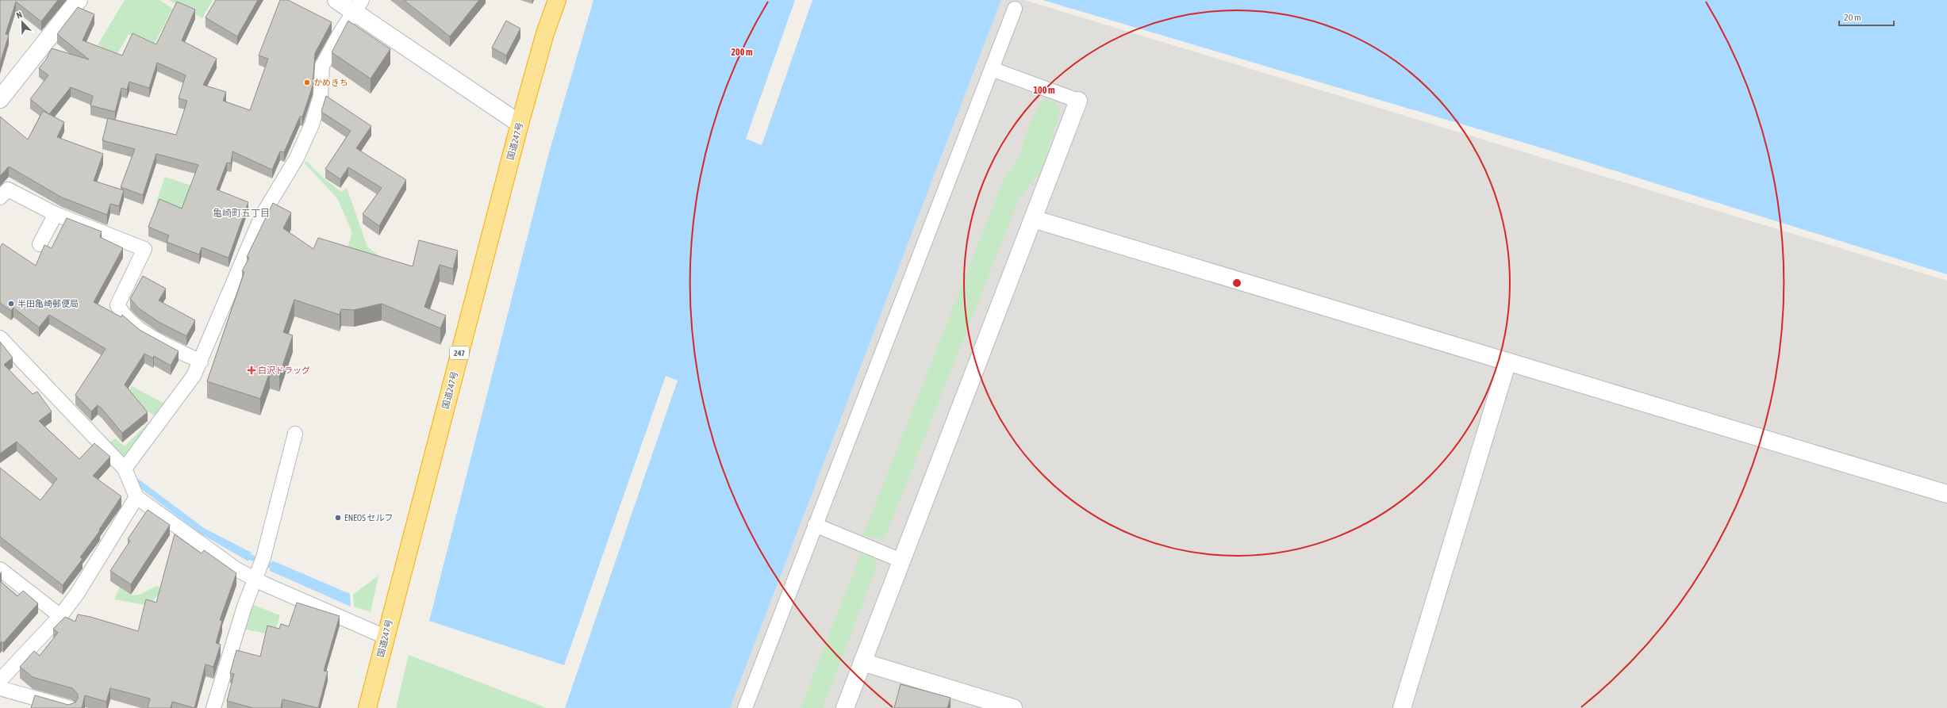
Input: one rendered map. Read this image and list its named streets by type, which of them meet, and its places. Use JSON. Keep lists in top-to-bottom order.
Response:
{
  "streets": {
    "highway": ["国道247号", "247"]
  },
  "districts": ["亀崎町五丁目"],
  "places": {
    "other": ["かめきち", "半田亀崎郵便局", "ENEOS セルフ"],
    "health": ["白沢ドラッグ"]
  },
  "scale_bar": "20 m",
  "north": "top left",
  "rings": ["200 m", "100 m"]
}
